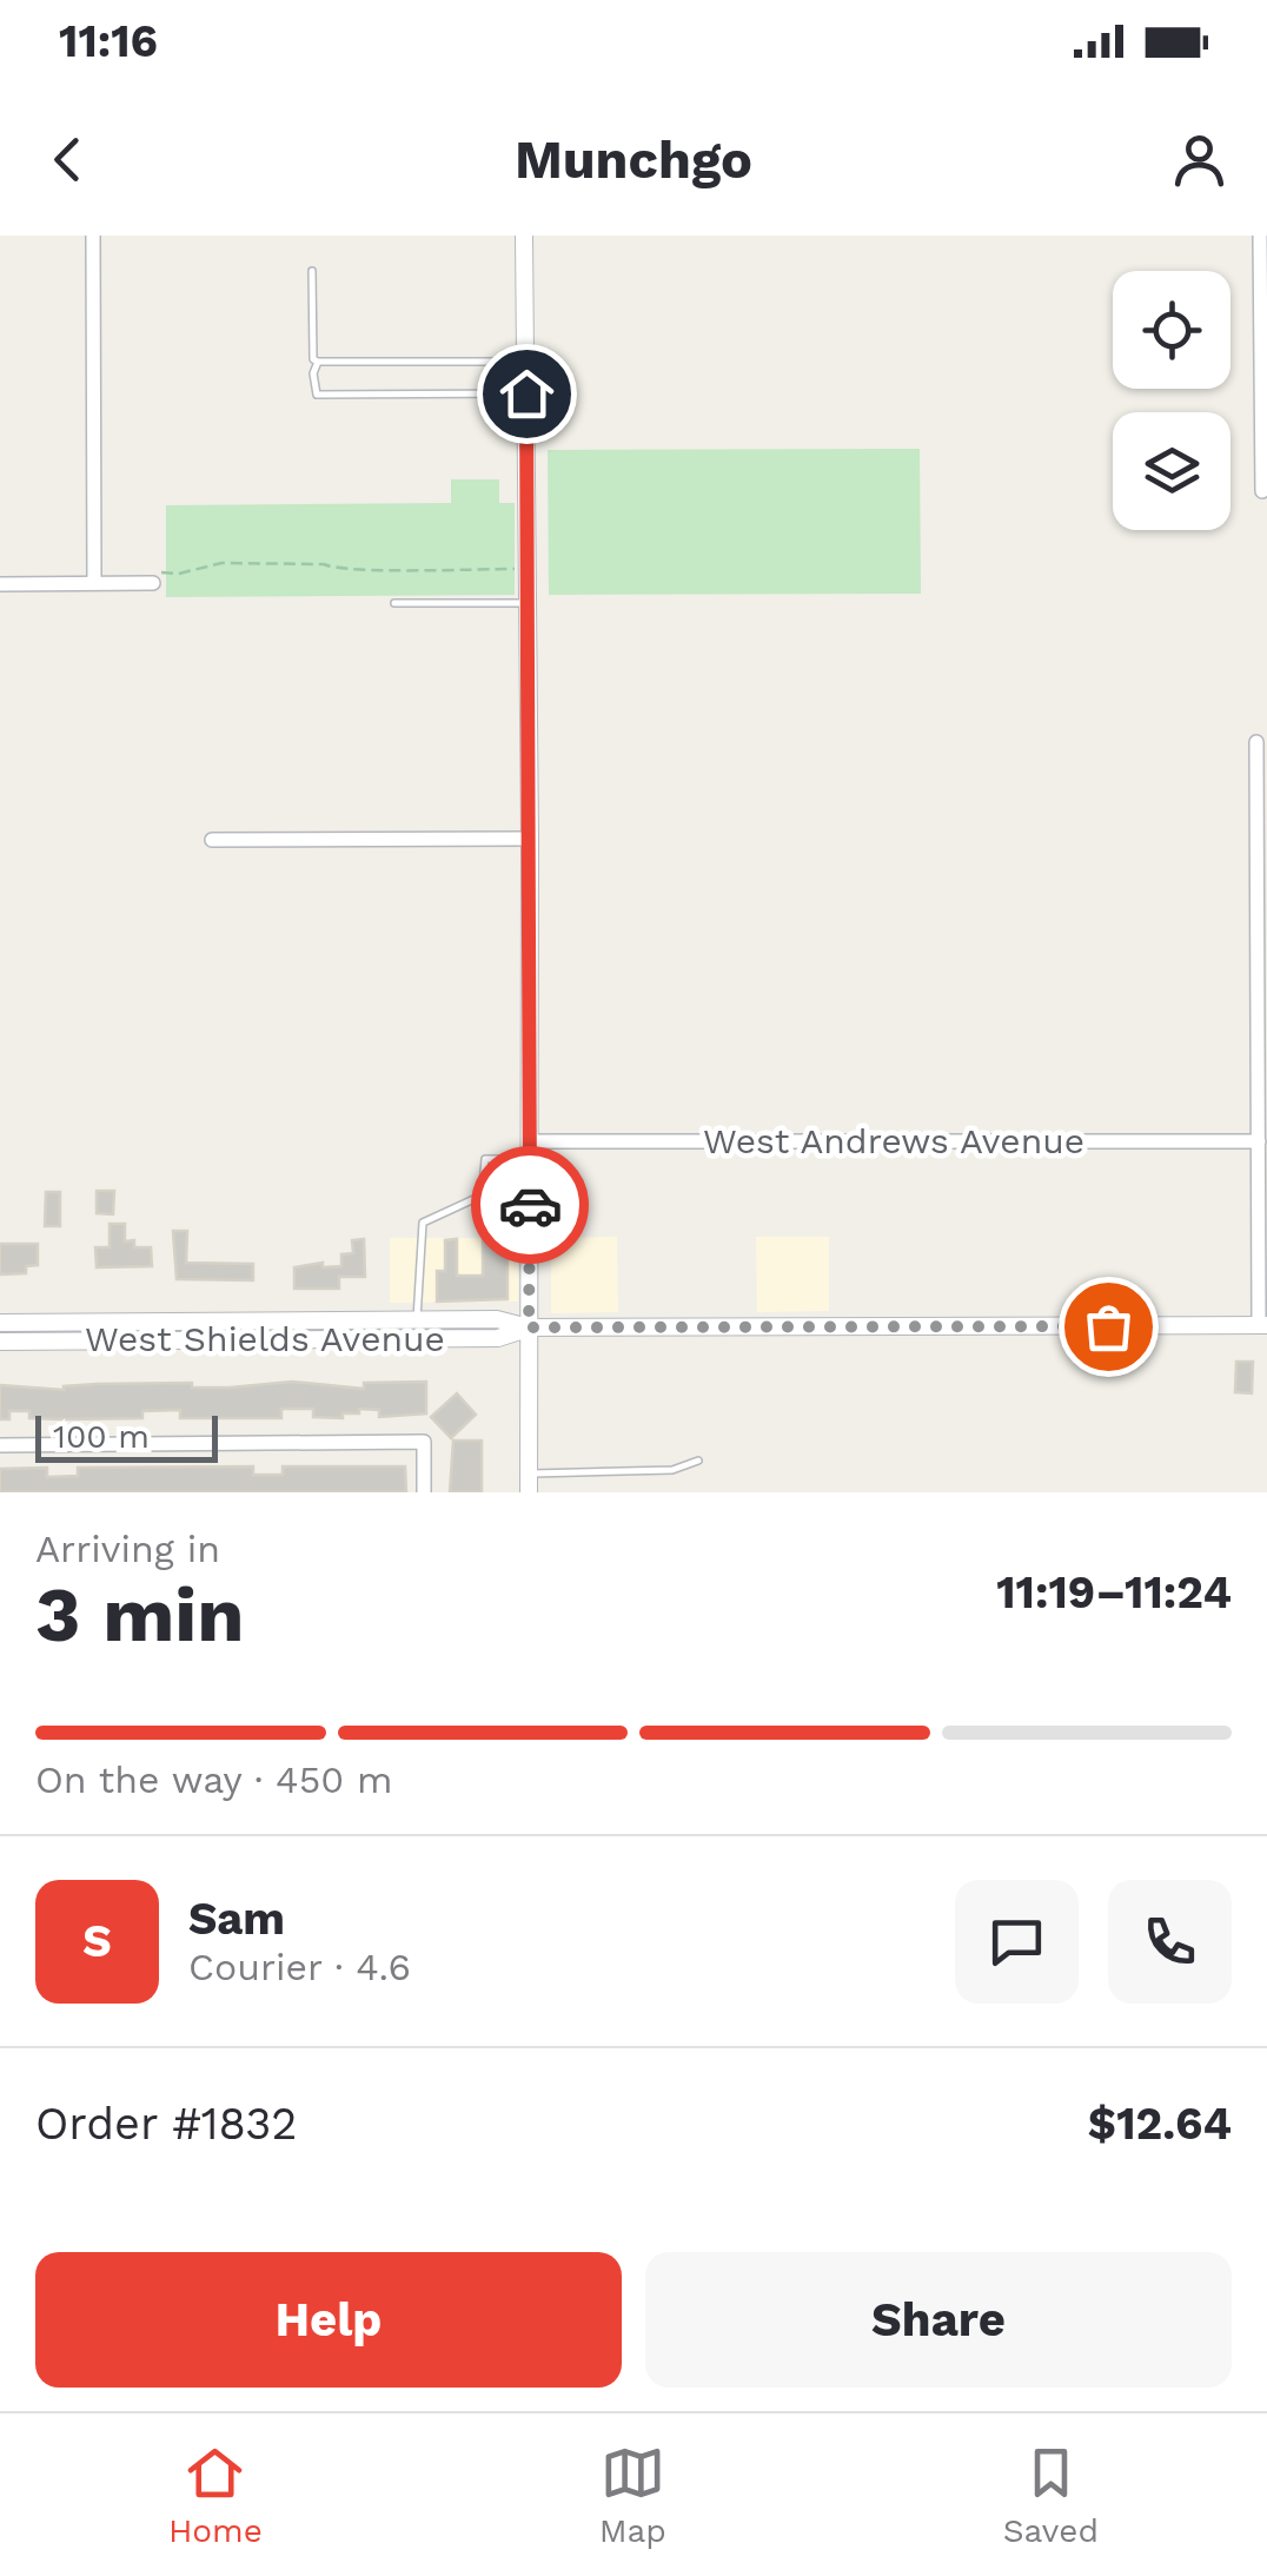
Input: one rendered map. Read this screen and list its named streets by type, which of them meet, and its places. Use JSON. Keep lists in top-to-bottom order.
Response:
{
  "streets": {
    "street": ["West Andrews Avenue", "West Shields Avenue"]
  },
  "scale_bar": "100 m",
  "page": {
    "status": "11:16",
    "header": "Munchgo",
    "scale": "100 m",
    "heading": ["3 min", "Arriving in", "11:19–11:24"],
    "panel": [
      "Sam",
      "Courier · 4.6",
      "Order #1832",
      "$12.64"
    ],
    "bar": "On the way · 450 m",
    "round": "S",
    "buttons": ["Help", "Share"],
    "tabs": ["Home", "Map", "Saved"]
  }
}
